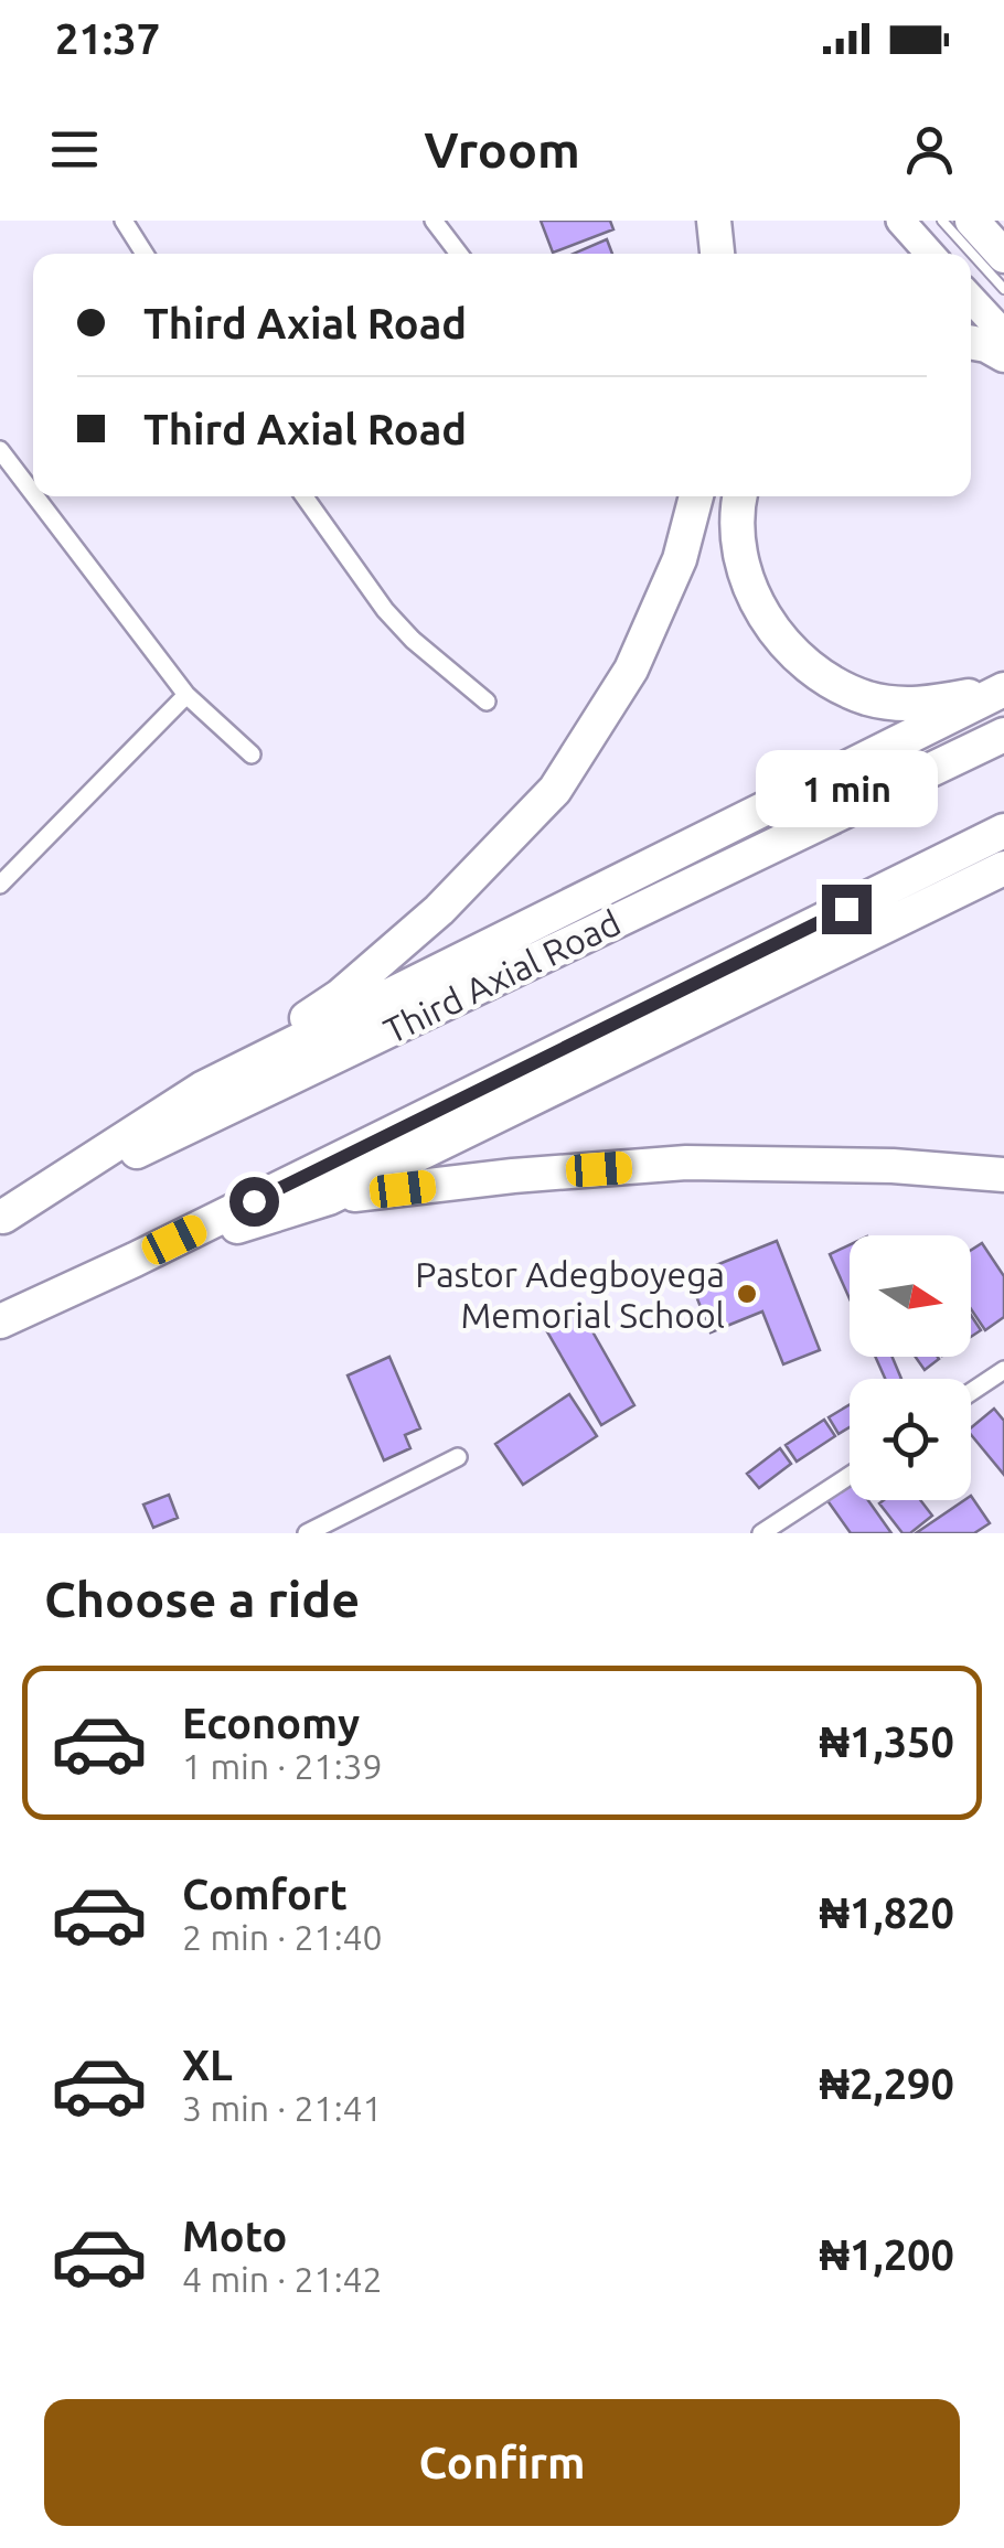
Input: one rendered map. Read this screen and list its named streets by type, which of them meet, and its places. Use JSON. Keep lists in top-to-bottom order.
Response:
{
  "streets": {
    "highway": ["Third Axial Road"]
  },
  "places": ["Pastor Adegboyega Memorial School"],
  "north": "right",
  "page": {
    "status": "21:37",
    "header": "Vroom",
    "banner": ["Third Axial Road", "Third Axial Road"],
    "bubble": "1 min",
    "heading": "Choose a ride",
    "list": [
      {
        "name": "Economy",
        "note": "1 min · 21:39",
        "value": "₦1,350"
      },
      {
        "name": "Comfort",
        "note": "2 min · 21:40",
        "value": "₦1,820"
      },
      {
        "name": "XL",
        "note": "3 min · 21:41",
        "value": "₦2,290"
      },
      {
        "name": "Moto",
        "note": "4 min · 21:42",
        "value": "₦1,200"
      }
    ],
    "buttons": "Confirm"
  }
}
